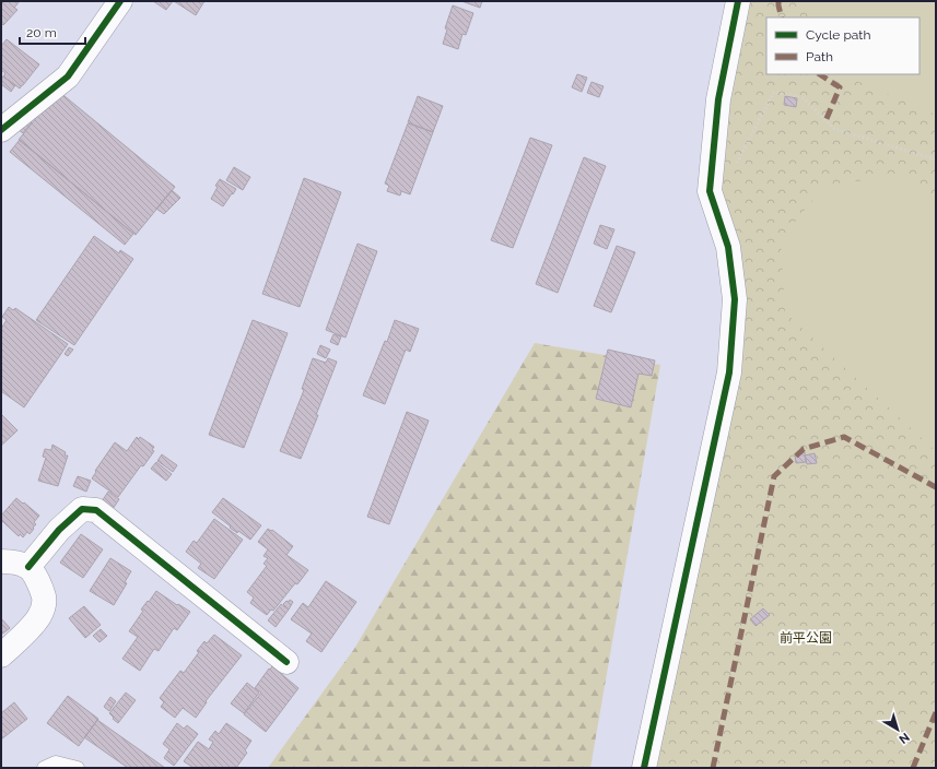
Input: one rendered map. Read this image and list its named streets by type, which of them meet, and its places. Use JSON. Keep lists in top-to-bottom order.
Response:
{
  "parks": ["前平公園"],
  "legend": ["Cycle path", "Path"],
  "scale_bar": "20 m",
  "north": "bottom right"
}
